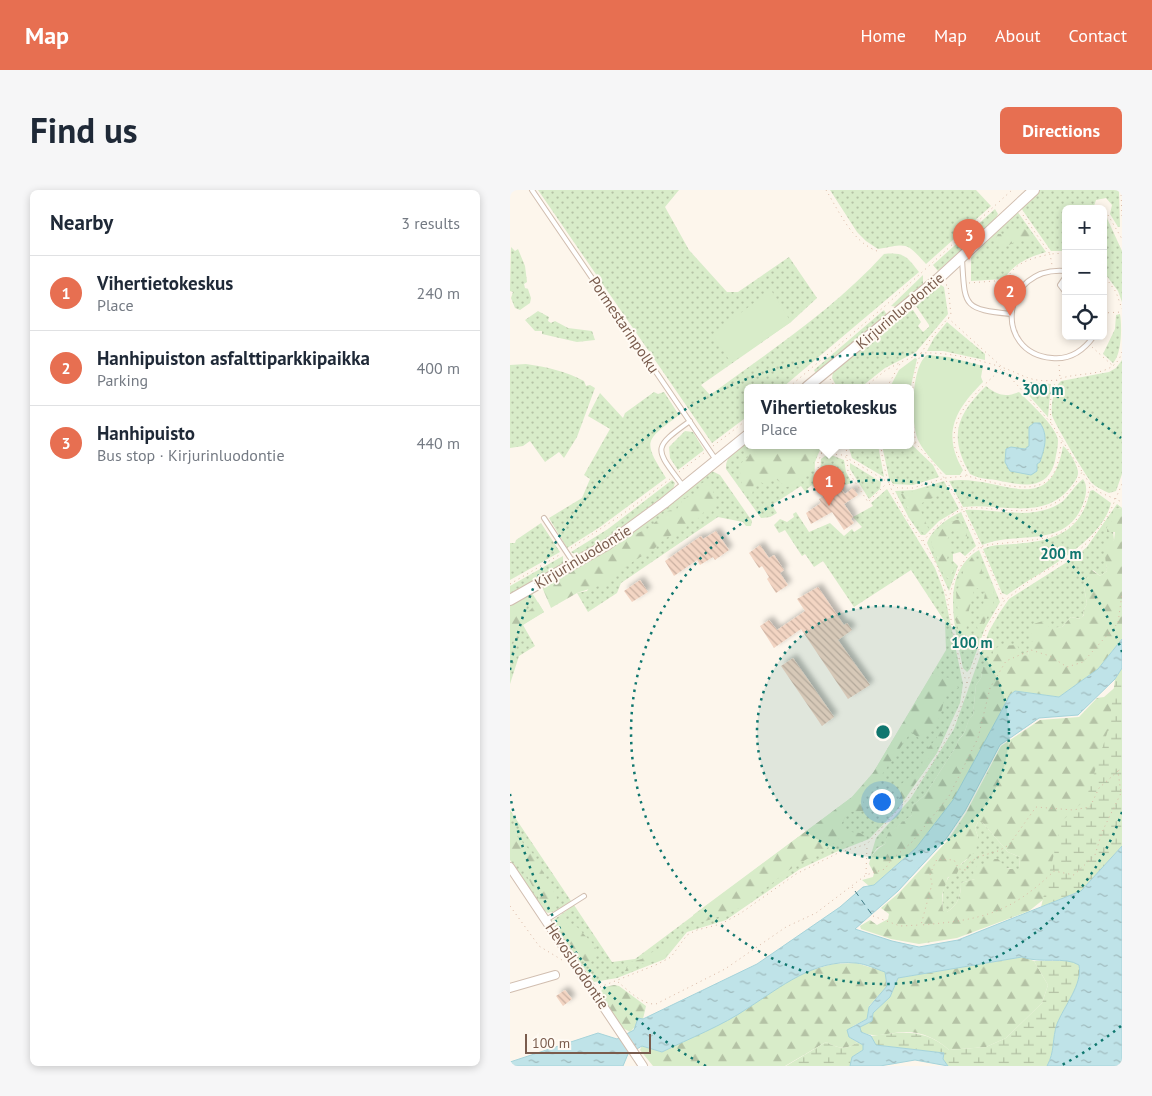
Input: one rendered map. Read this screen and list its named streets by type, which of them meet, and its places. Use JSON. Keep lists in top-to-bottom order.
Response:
{
  "streets": {
    "street": ["Kirjurinluodontie", "Hevosluodontie"],
    "lane": ["Pormestarinpolku"]
  },
  "crossings": [
    ["Kirjurinluodontie", "Pormestarinpolku"]
  ],
  "scale_bar": "100 m",
  "page": {
    "header": "Map",
    "nav": [
      "Home",
      "Map",
      "About",
      "Contact"
    ],
    "title": "Find us",
    "buttons": "Directions",
    "heading": ["Nearby", "3 results"],
    "map_buttons": ["+", "−"],
    "pins": ["3", "2", "1"],
    "list": [
      {
        "mark": "1",
        "name": "Vihertietokeskus",
        "note": "Place",
        "value": "240 m"
      },
      {
        "mark": "2",
        "name": "Hanhipuiston asfalttiparkkipaikka",
        "note": "Parking",
        "value": "400 m"
      },
      {
        "mark": "3",
        "name": "Hanhipuisto",
        "note": "Bus stop · Kirjurinluodontie",
        "value": "440 m"
      }
    ],
    "popup": ["Vihertietokeskus", "Place"],
    "scale": "100 m"
  },
  "rings": ["300 m", "200 m", "100 m"]
}
